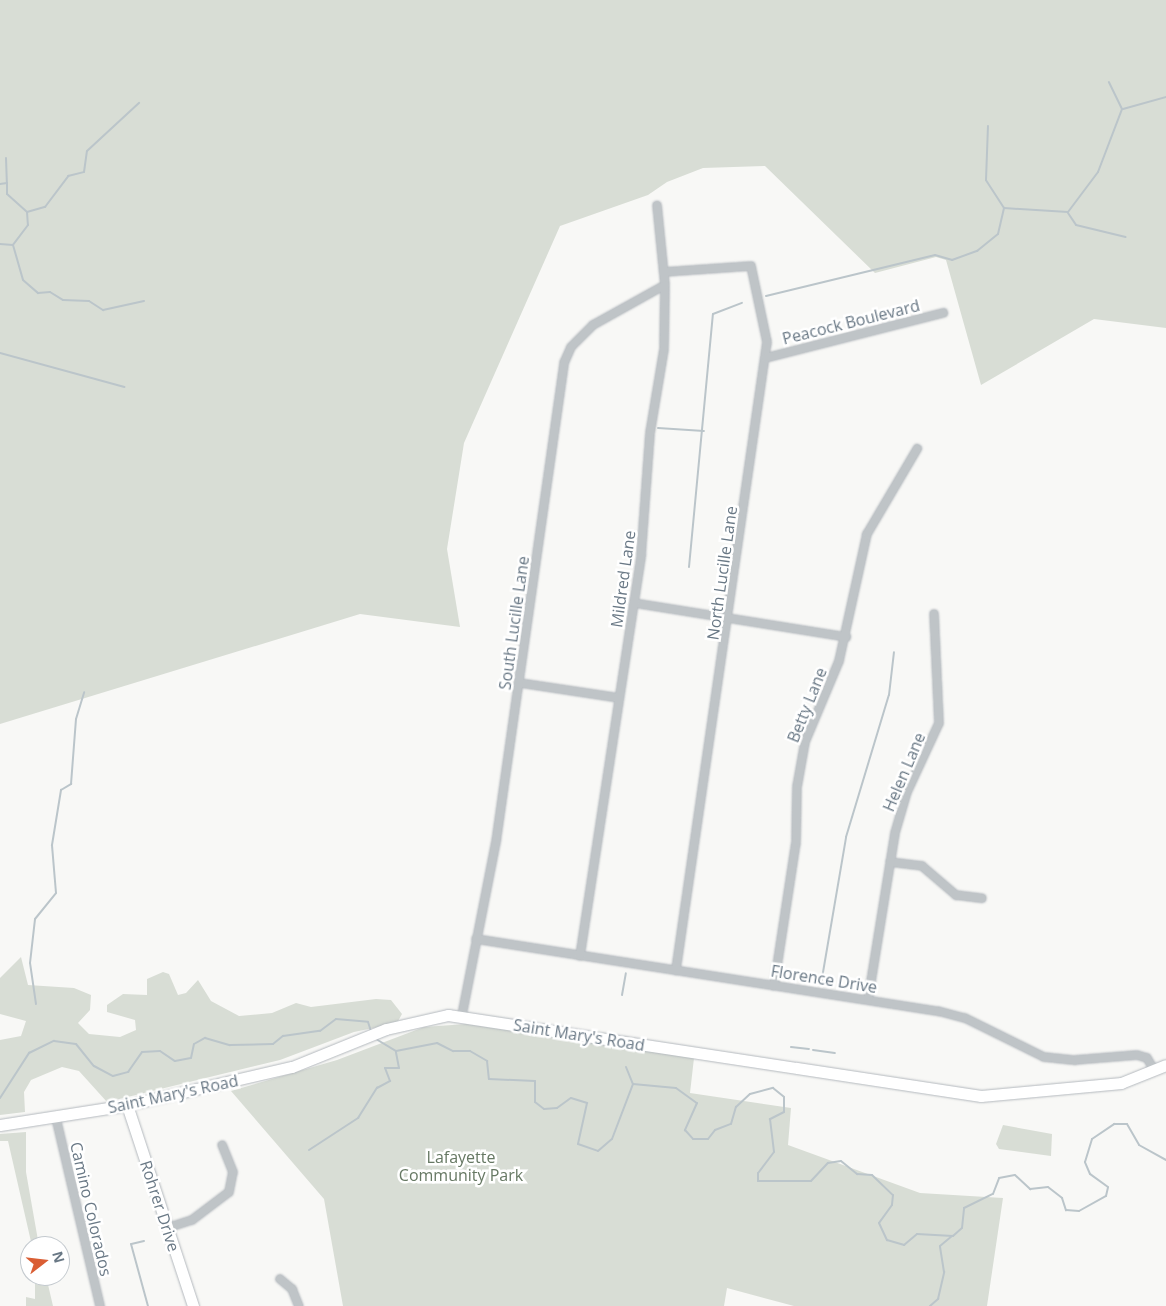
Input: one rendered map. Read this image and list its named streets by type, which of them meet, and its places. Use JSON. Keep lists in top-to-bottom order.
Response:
{
  "streets": {
    "street": [
      "Peacock Boulevard",
      "North Lucille Lane",
      "Mildred Lane",
      "South Lucille Lane",
      "Betty Lane",
      "Helen Lane",
      "Florence Drive",
      "Saint Mary's Road",
      "Rohrer Drive",
      "Camino Colorados"
    ]
  },
  "crossings": [
    ["Peacock Boulevard", "North Lucille Lane"],
    ["North Lucille Lane", "Mildred Lane"],
    ["North Lucille Lane", "Florence Drive"],
    ["Mildred Lane", "South Lucille Lane"],
    ["Mildred Lane", "Florence Drive"],
    ["South Lucille Lane", "Florence Drive"],
    ["South Lucille Lane", "Saint Mary's Road"],
    ["Betty Lane", "Florence Drive"],
    ["Helen Lane", "Florence Drive"],
    ["Florence Drive", "Saint Mary's Road"],
    ["Saint Mary's Road", "Rohrer Drive"],
    ["Saint Mary's Road", "Camino Colorados"]
  ],
  "parks": ["Lafayette Community Park"],
  "north": "right"
}
